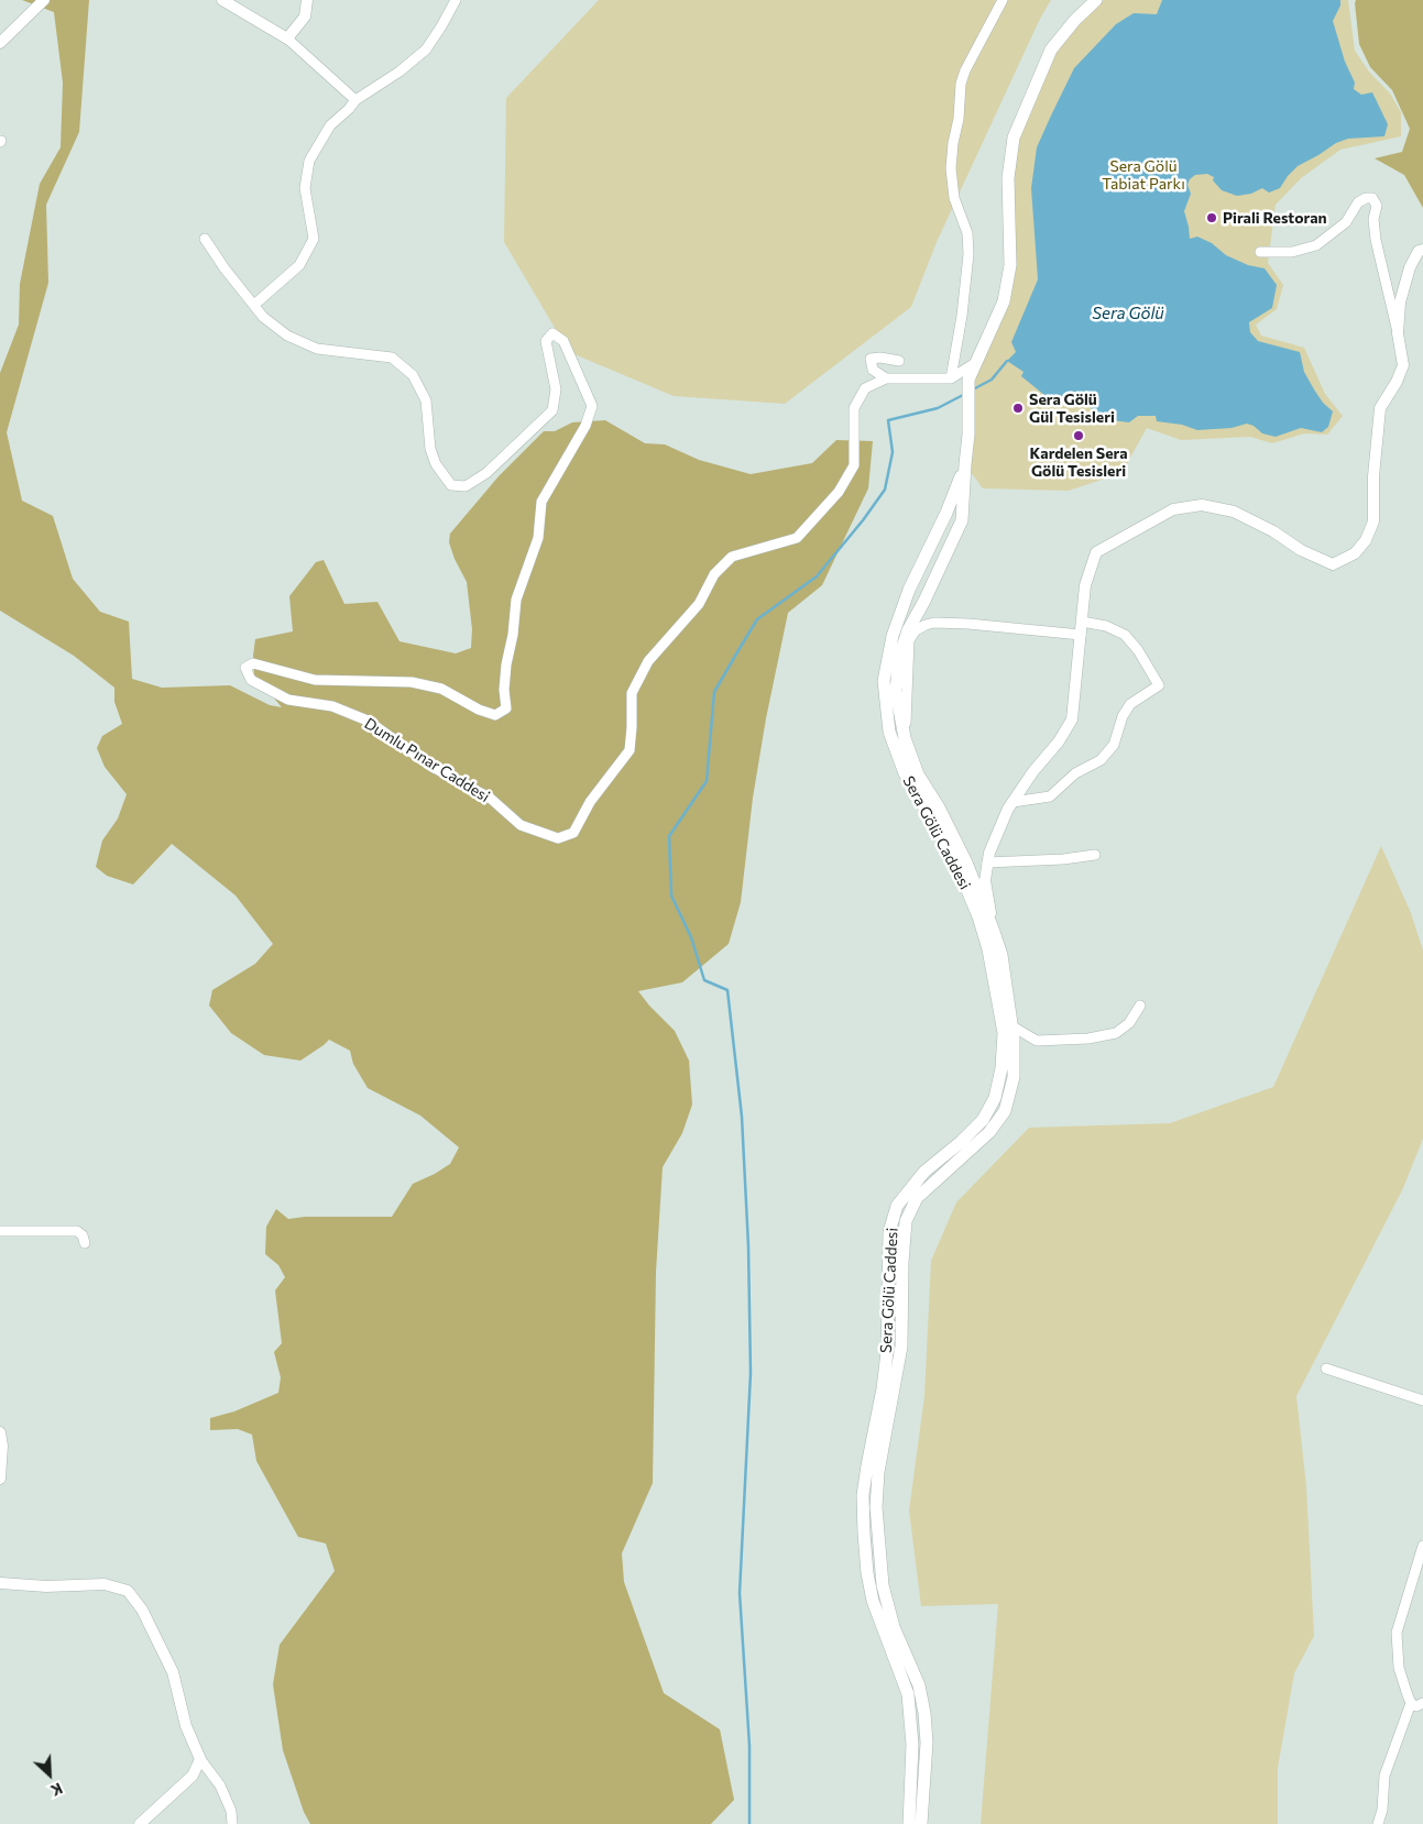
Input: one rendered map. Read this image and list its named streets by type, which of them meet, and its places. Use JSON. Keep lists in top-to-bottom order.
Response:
{
  "streets": {
    "main road": ["Sera Gölü Caddesi"],
    "street": ["Dumlu Pınar Caddesi"]
  },
  "water": ["Sera Gölü"],
  "parks": ["Sera Gölü Tabiat Parkı"],
  "places": ["Pirali Restoran", "Sera Gölü Gül Tesisleri", "Kardelen Sera Gölü Tesisleri"],
  "north": "bottom right"
}
